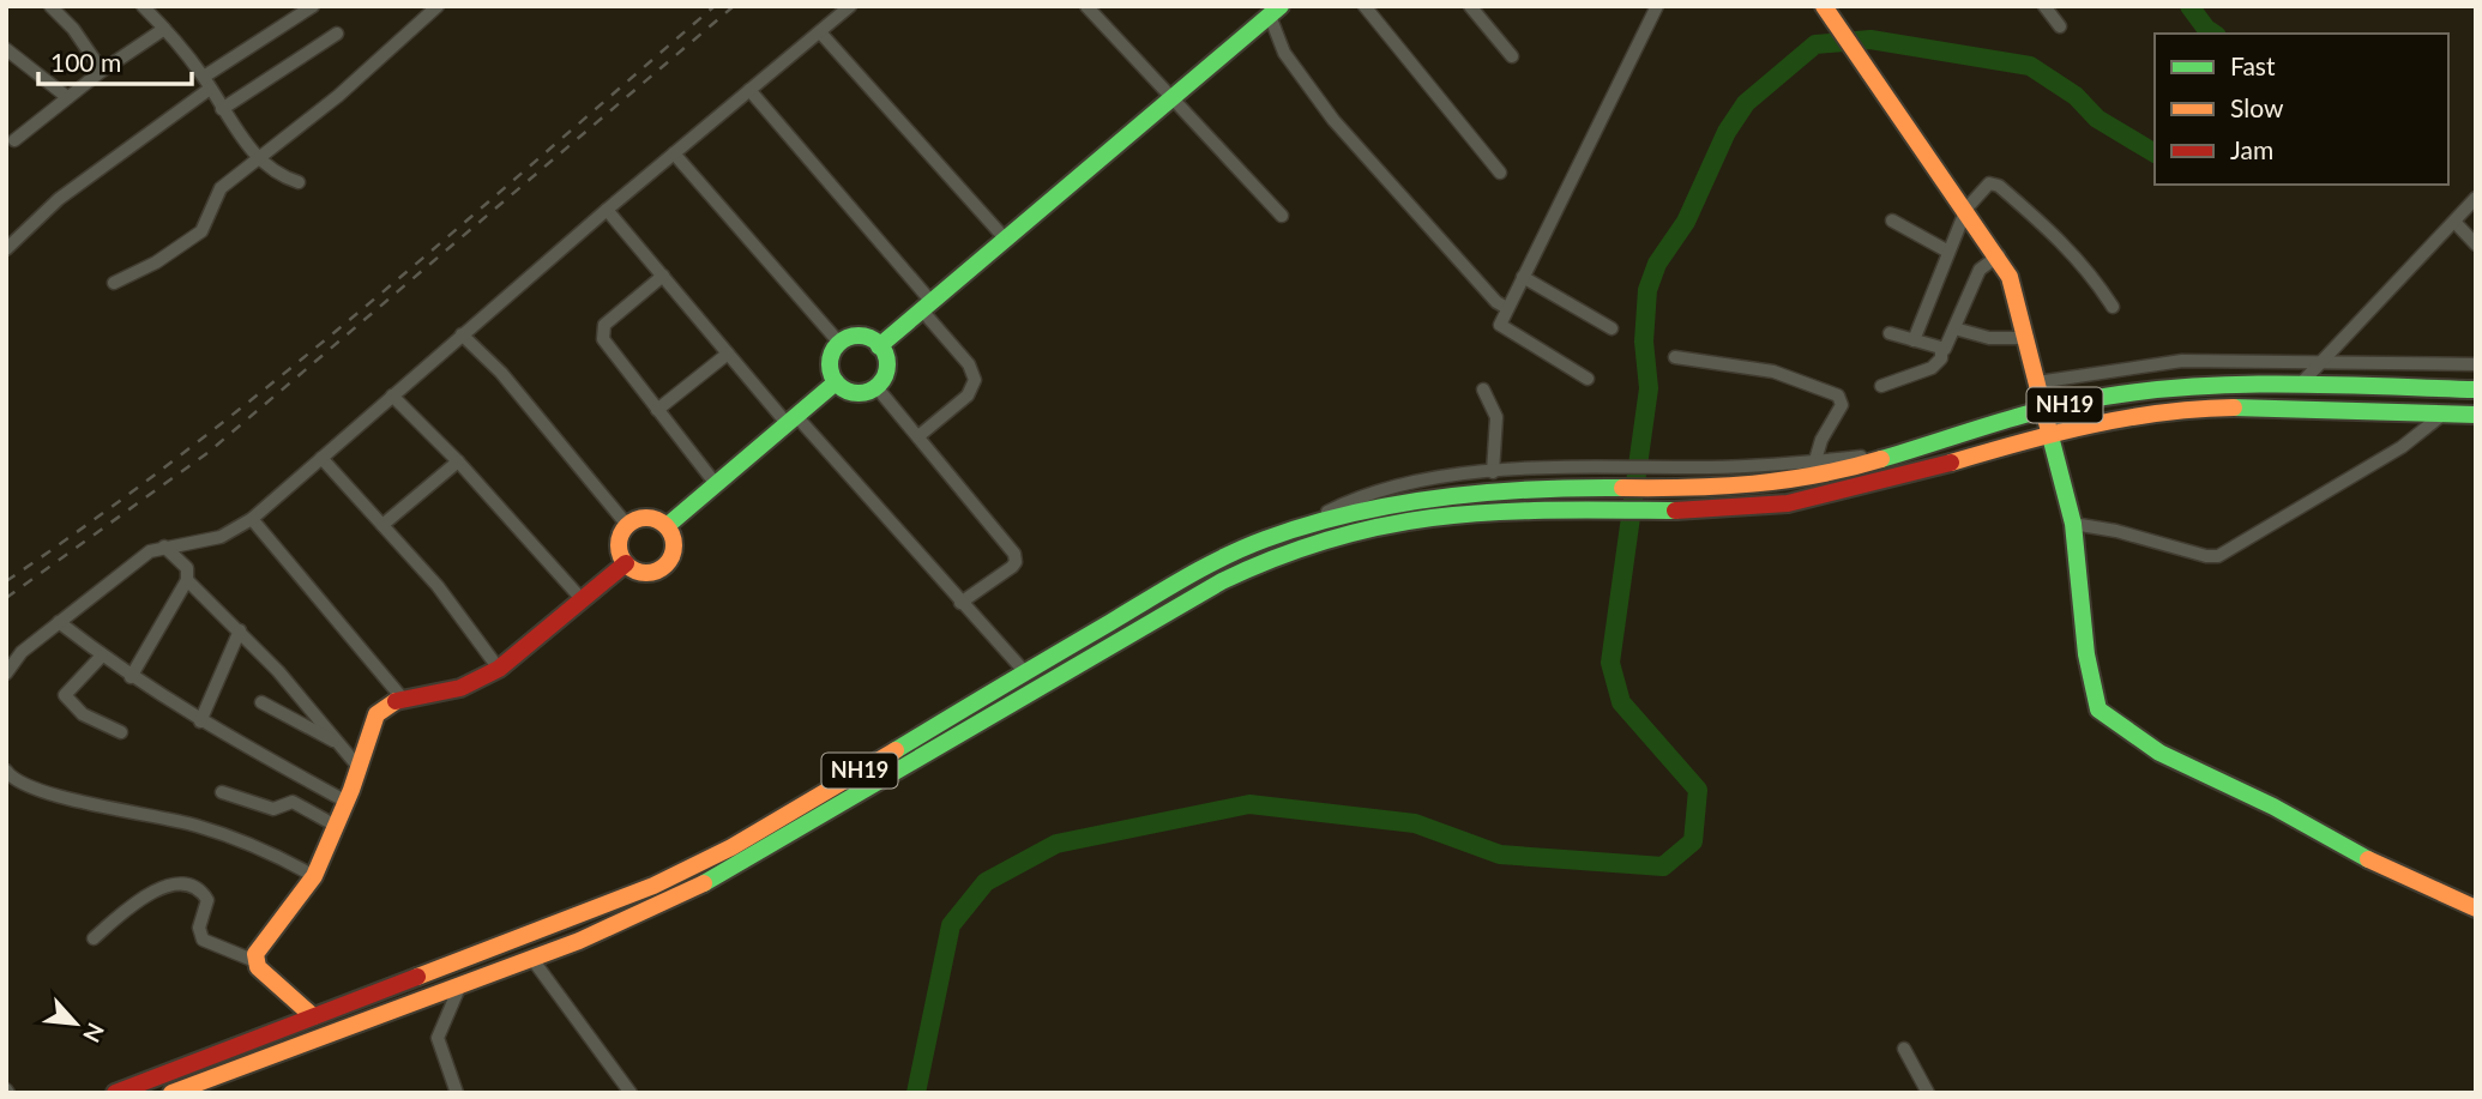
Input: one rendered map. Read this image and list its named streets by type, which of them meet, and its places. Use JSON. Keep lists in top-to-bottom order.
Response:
{
  "streets": {
    "main road": ["NH19"]
  },
  "legend": ["Fast", "Slow", "Jam"],
  "scale_bar": "100 m",
  "north": "bottom right"
}
